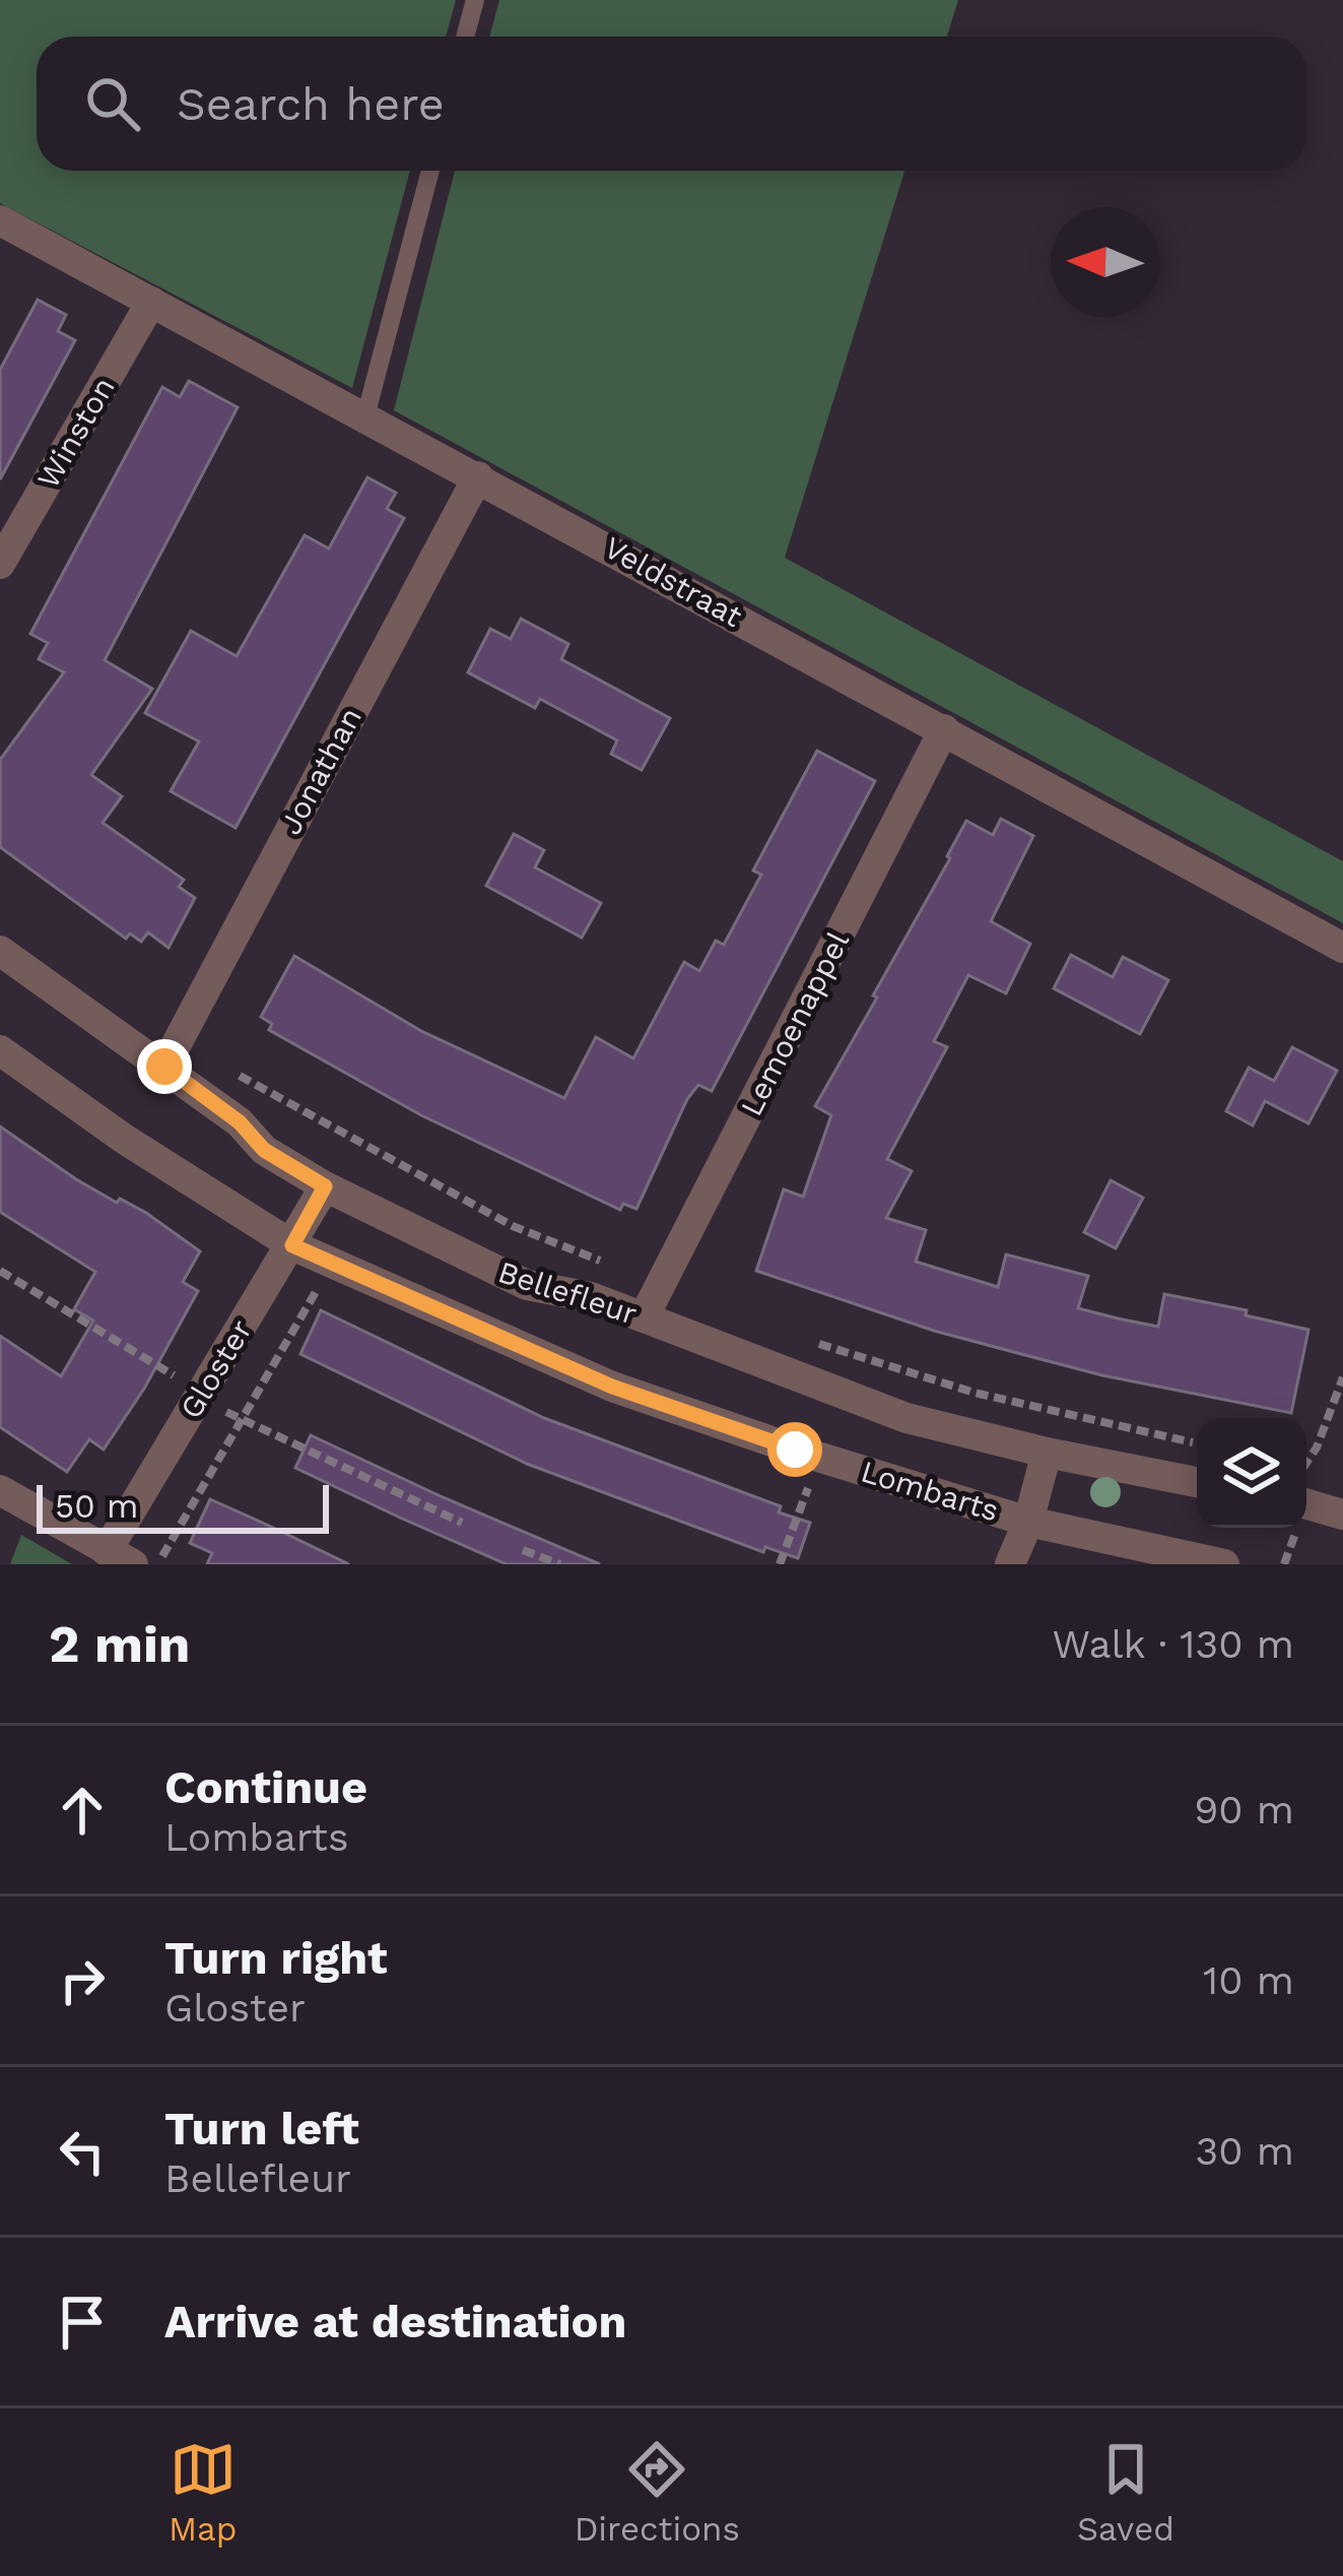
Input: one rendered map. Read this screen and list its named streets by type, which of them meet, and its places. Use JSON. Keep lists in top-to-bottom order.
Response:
{
  "streets": {
    "street": [
      "Winston",
      "Veldstraat",
      "Jonathan",
      "Lemoenappel",
      "Bellefleur",
      "Gloster",
      "Lombarts"
    ]
  },
  "crossings": [
    ["Winston", "Veldstraat"],
    ["Veldstraat", "Jonathan"],
    ["Veldstraat", "Lemoenappel"],
    ["Jonathan", "Bellefleur"],
    ["Lemoenappel", "Bellefleur"],
    ["Bellefleur", "Gloster"],
    ["Gloster", "Lombarts"]
  ],
  "scale_bar": "50 m",
  "north": "left",
  "page": {
    "search": "Search here",
    "scale": "50 m",
    "heading": ["2 min", "Walk · 130 m"],
    "list": [
      ["Continue", "Lombarts", "90 m"],
      ["Turn right", "Gloster", "10 m"],
      ["Turn left", "Bellefleur", "30 m"],
      "Arrive at destination"
    ],
    "nav": ["Map", "Directions", "Saved"]
  }
}
